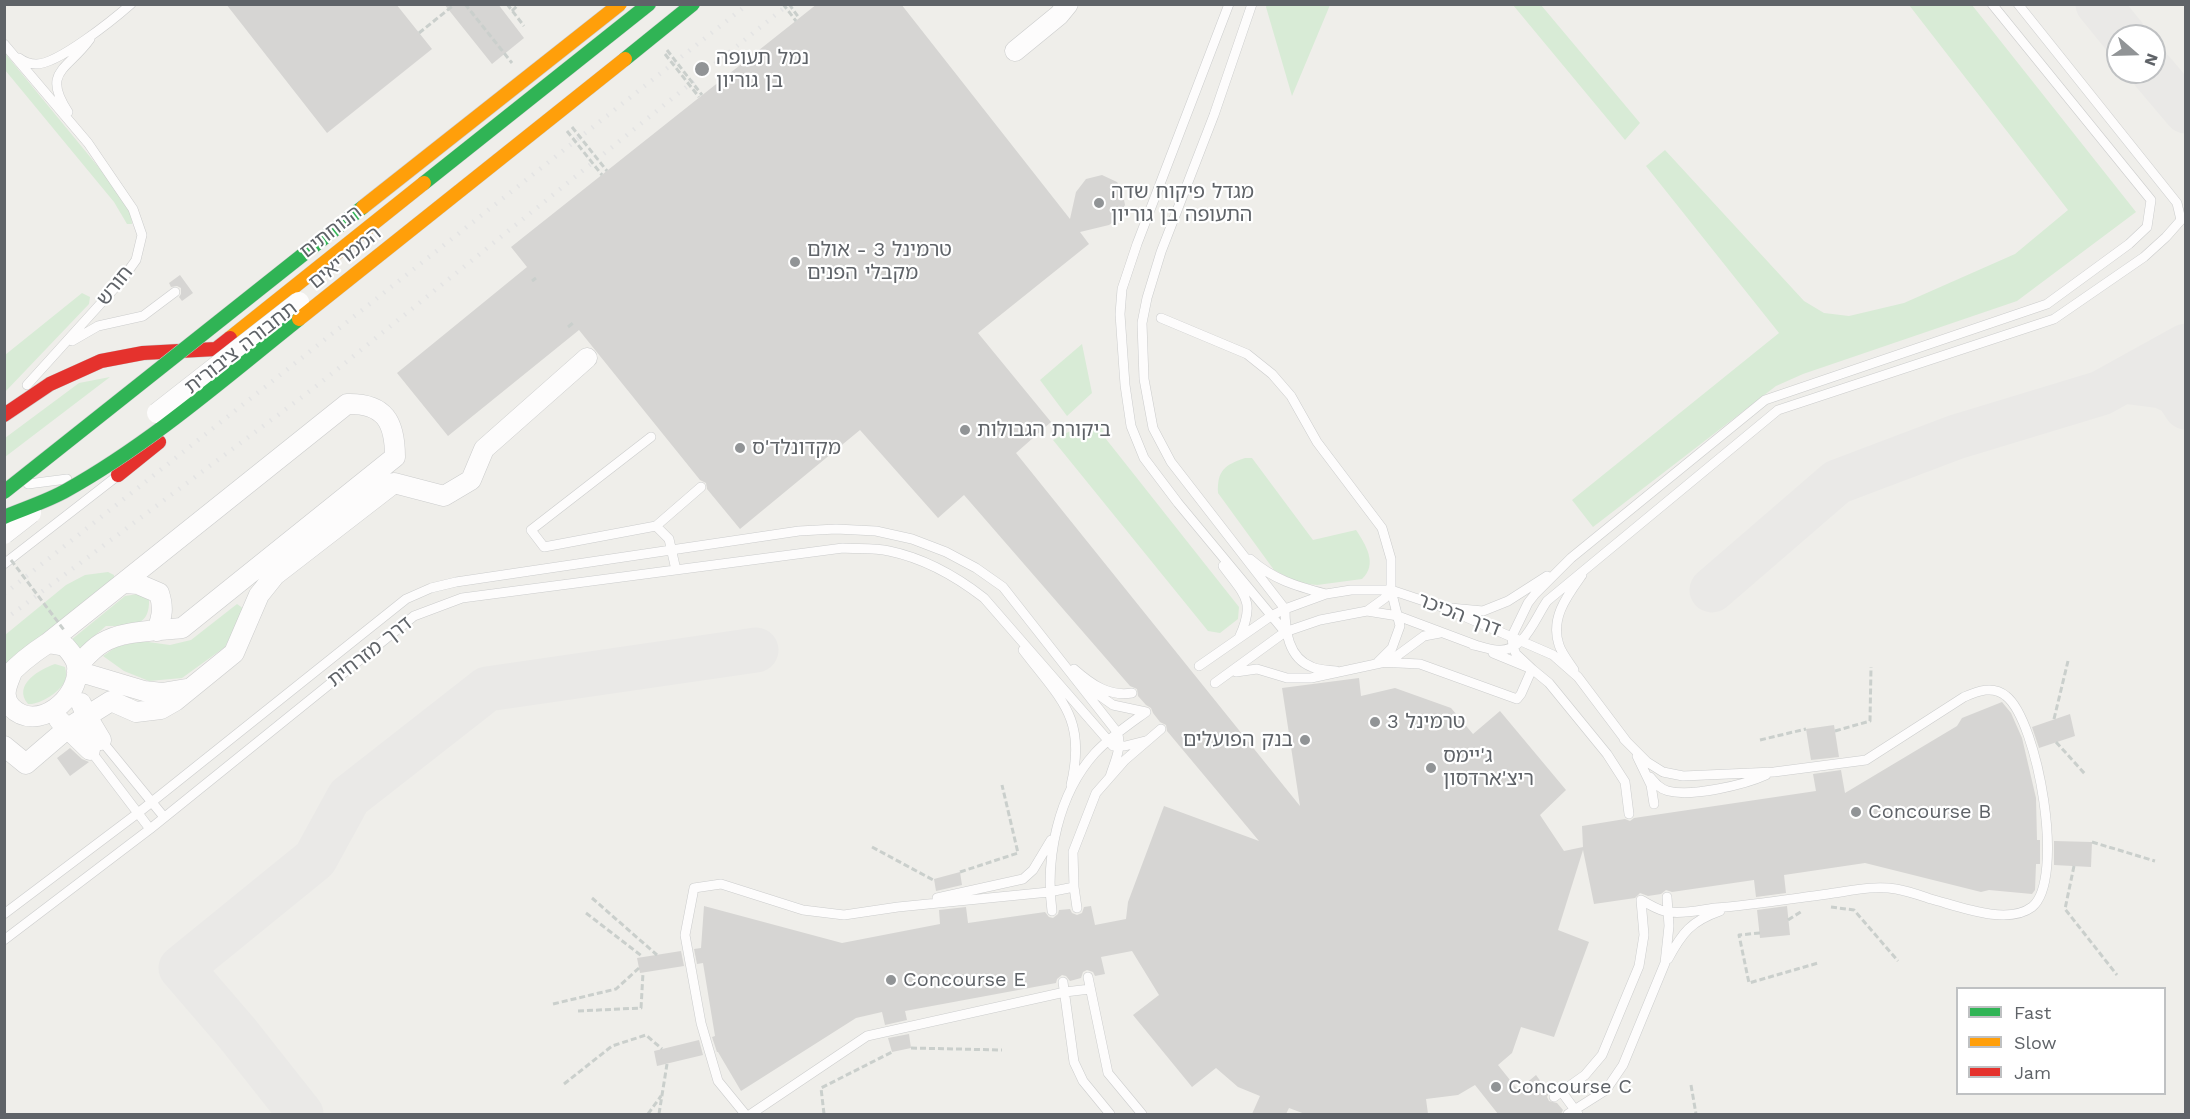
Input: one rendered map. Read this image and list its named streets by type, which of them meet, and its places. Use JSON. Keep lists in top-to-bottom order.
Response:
{
  "streets": {
    "street": ["הנוחתים", "הממריאים", "תחבורה ציבורית"],
    "lane": ["חורש", "דרך הכיכר", "דרך מזרחית"]
  },
  "places": [
    "נמל תעופה בן גוריון",
    "מגדל פיקוח שדה התעופה בן גוריון",
    "טרמינל 3 - אולם מקבלי הפנים",
    "ביקורת הגבולות",
    "מקדונלד'ס",
    "טרמינל 3",
    "בנק הפועלים",
    "ג'יימס ריצ'ארדסון",
    "Concourse B",
    "Concourse E",
    "Concourse C"
  ],
  "legend": ["Fast", "Slow", "Jam"],
  "north": "right"
}
